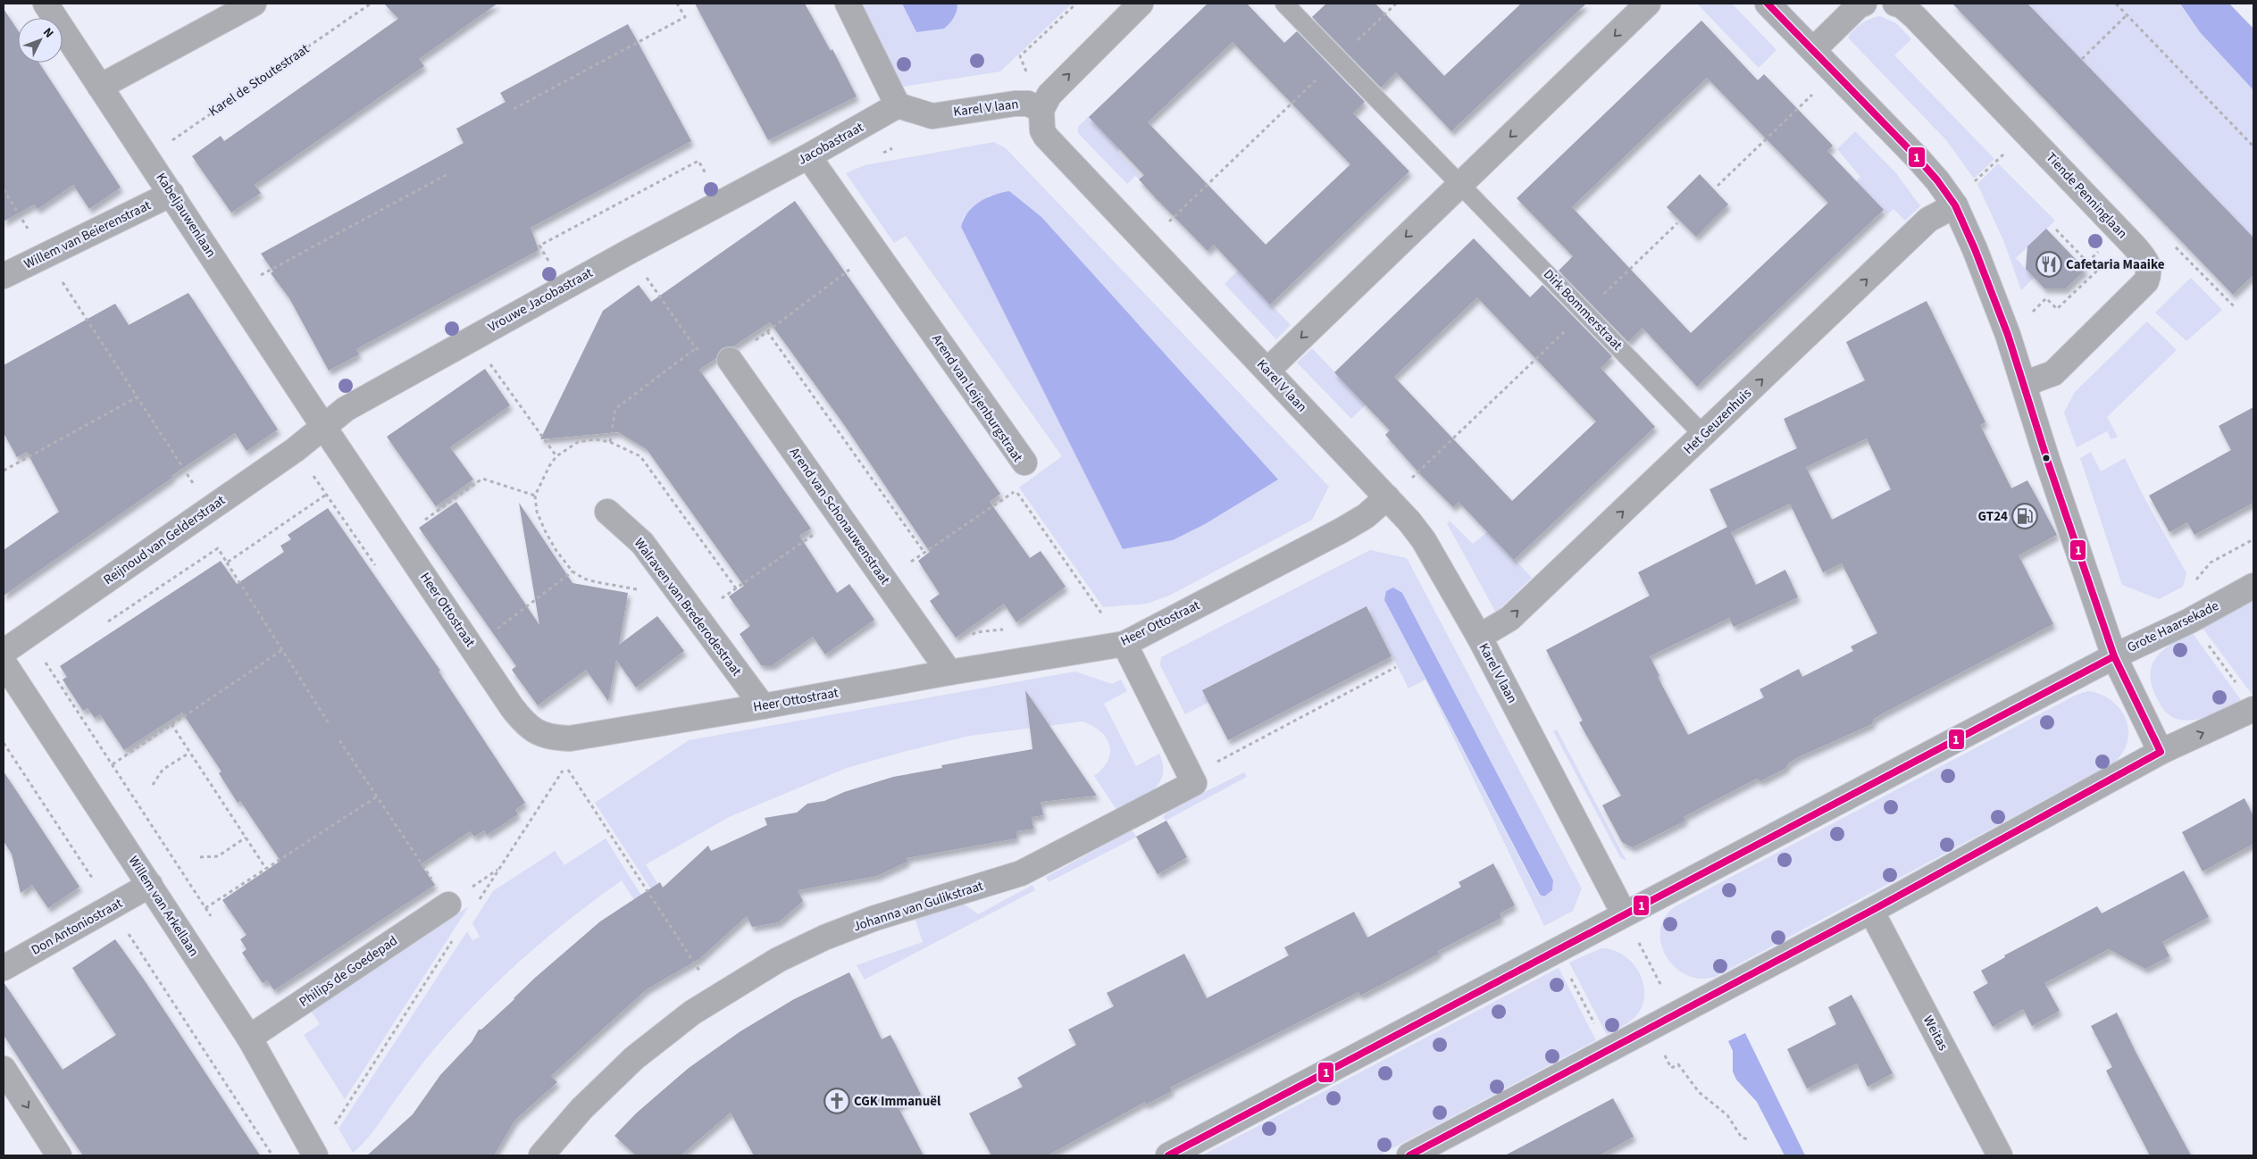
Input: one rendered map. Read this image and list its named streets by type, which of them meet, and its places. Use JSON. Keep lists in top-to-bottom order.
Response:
{
  "streets": {
    "street": [
      "Karel V laan",
      "Jacobastraat",
      "Tiende Penninglaan",
      "Kabeljauwenlaan",
      "Willem van Beierenstraat",
      "Vrouwe Jacobastraat",
      "Arend van Leijenburgstraat",
      "Het Geuzenhuis",
      "Arend van Schonauwenstraat",
      "Reijnoud van Gelderstraat",
      "Walraven van Brederodestraat",
      "Heer Ottostraat",
      "Grote Haarsekade",
      "Willem van Arkellaan",
      "Johanna van Gulikstraat",
      "Don Antoniostraat",
      "Philips de Goedepad",
      "Weitas"
    ],
    "lane": ["Dirk Bommerstraat"],
    "path": ["Karel de Stoutestraat"]
  },
  "crossings": [
    ["Karel de Stoutestraat", "Kabeljauwenlaan"],
    ["Karel V laan", "Jacobastraat"],
    ["Karel V laan", "Het Geuzenhuis"],
    ["Karel V laan", "Heer Ottostraat"],
    ["Karel V laan", "Grote Haarsekade"],
    ["Jacobastraat", "Vrouwe Jacobastraat"],
    ["Jacobastraat", "Arend van Leijenburgstraat"],
    ["Kabeljauwenlaan", "Willem van Beierenstraat"],
    ["Kabeljauwenlaan", "Vrouwe Jacobastraat"],
    ["Kabeljauwenlaan", "Reijnoud van Gelderstraat"],
    ["Kabeljauwenlaan", "Heer Ottostraat"],
    ["Vrouwe Jacobastraat", "Reijnoud van Gelderstraat"],
    ["Vrouwe Jacobastraat", "Heer Ottostraat"],
    ["Dirk Bommerstraat", "Het Geuzenhuis"],
    ["Arend van Schonauwenstraat", "Heer Ottostraat"],
    ["Reijnoud van Gelderstraat", "Heer Ottostraat"],
    ["Walraven van Brederodestraat", "Heer Ottostraat"],
    ["Willem van Arkellaan", "Don Antoniostraat"],
    ["Willem van Arkellaan", "Philips de Goedepad"]
  ],
  "one_way": ["Het Geuzenhuis"],
  "places": {
    "restaurant": ["Cafetaria Maaike"],
    "fuel station": ["GT24"],
    "church": ["CGK Immanuël"]
  },
  "lines": ["transit line 1"],
  "north": "top right"
}
